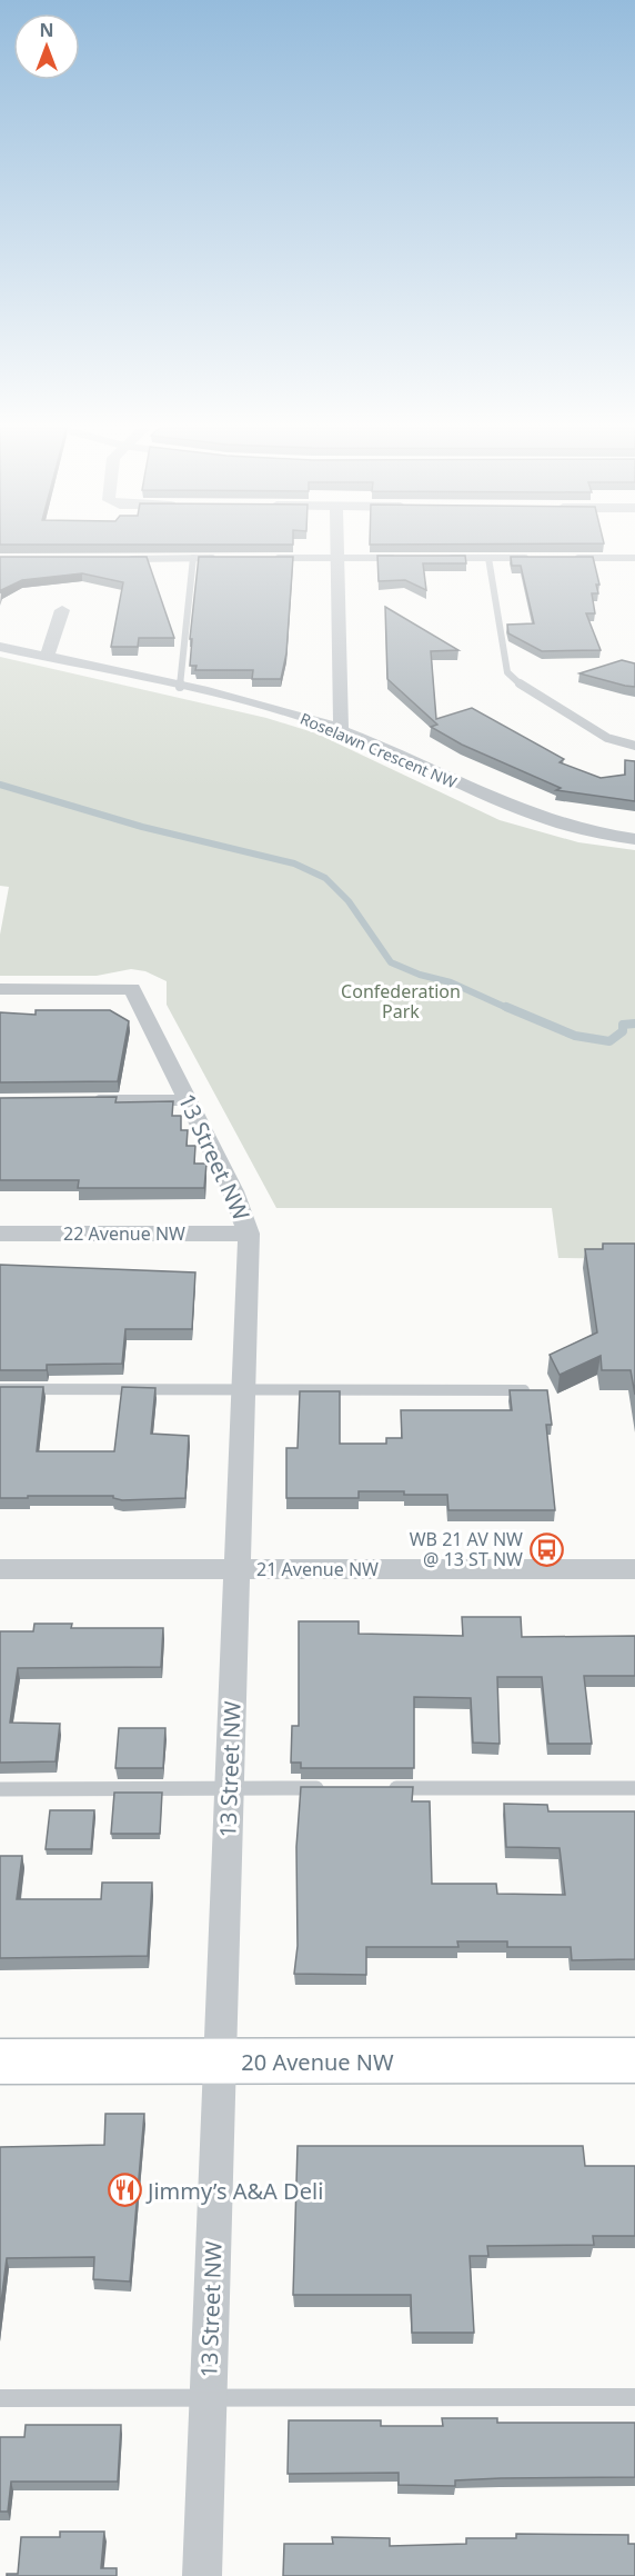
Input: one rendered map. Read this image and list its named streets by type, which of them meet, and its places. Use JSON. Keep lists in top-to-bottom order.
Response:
{
  "streets": {
    "street": [
      "Roselawn Crescent NW",
      "13 Street NW",
      "22 Avenue NW",
      "21 Avenue NW",
      "20 Avenue NW"
    ]
  },
  "crossings": [
    ["13 Street NW", "22 Avenue NW"],
    ["13 Street NW", "21 Avenue NW"],
    ["13 Street NW", "20 Avenue NW"]
  ],
  "parks": ["Confederation Park"],
  "places": {
    "bus stop": ["WB 21 AV NW @ 13 ST NW"],
    "restaurant": ["Jimmy’s A&A Deli"]
  },
  "north": "top"
}
